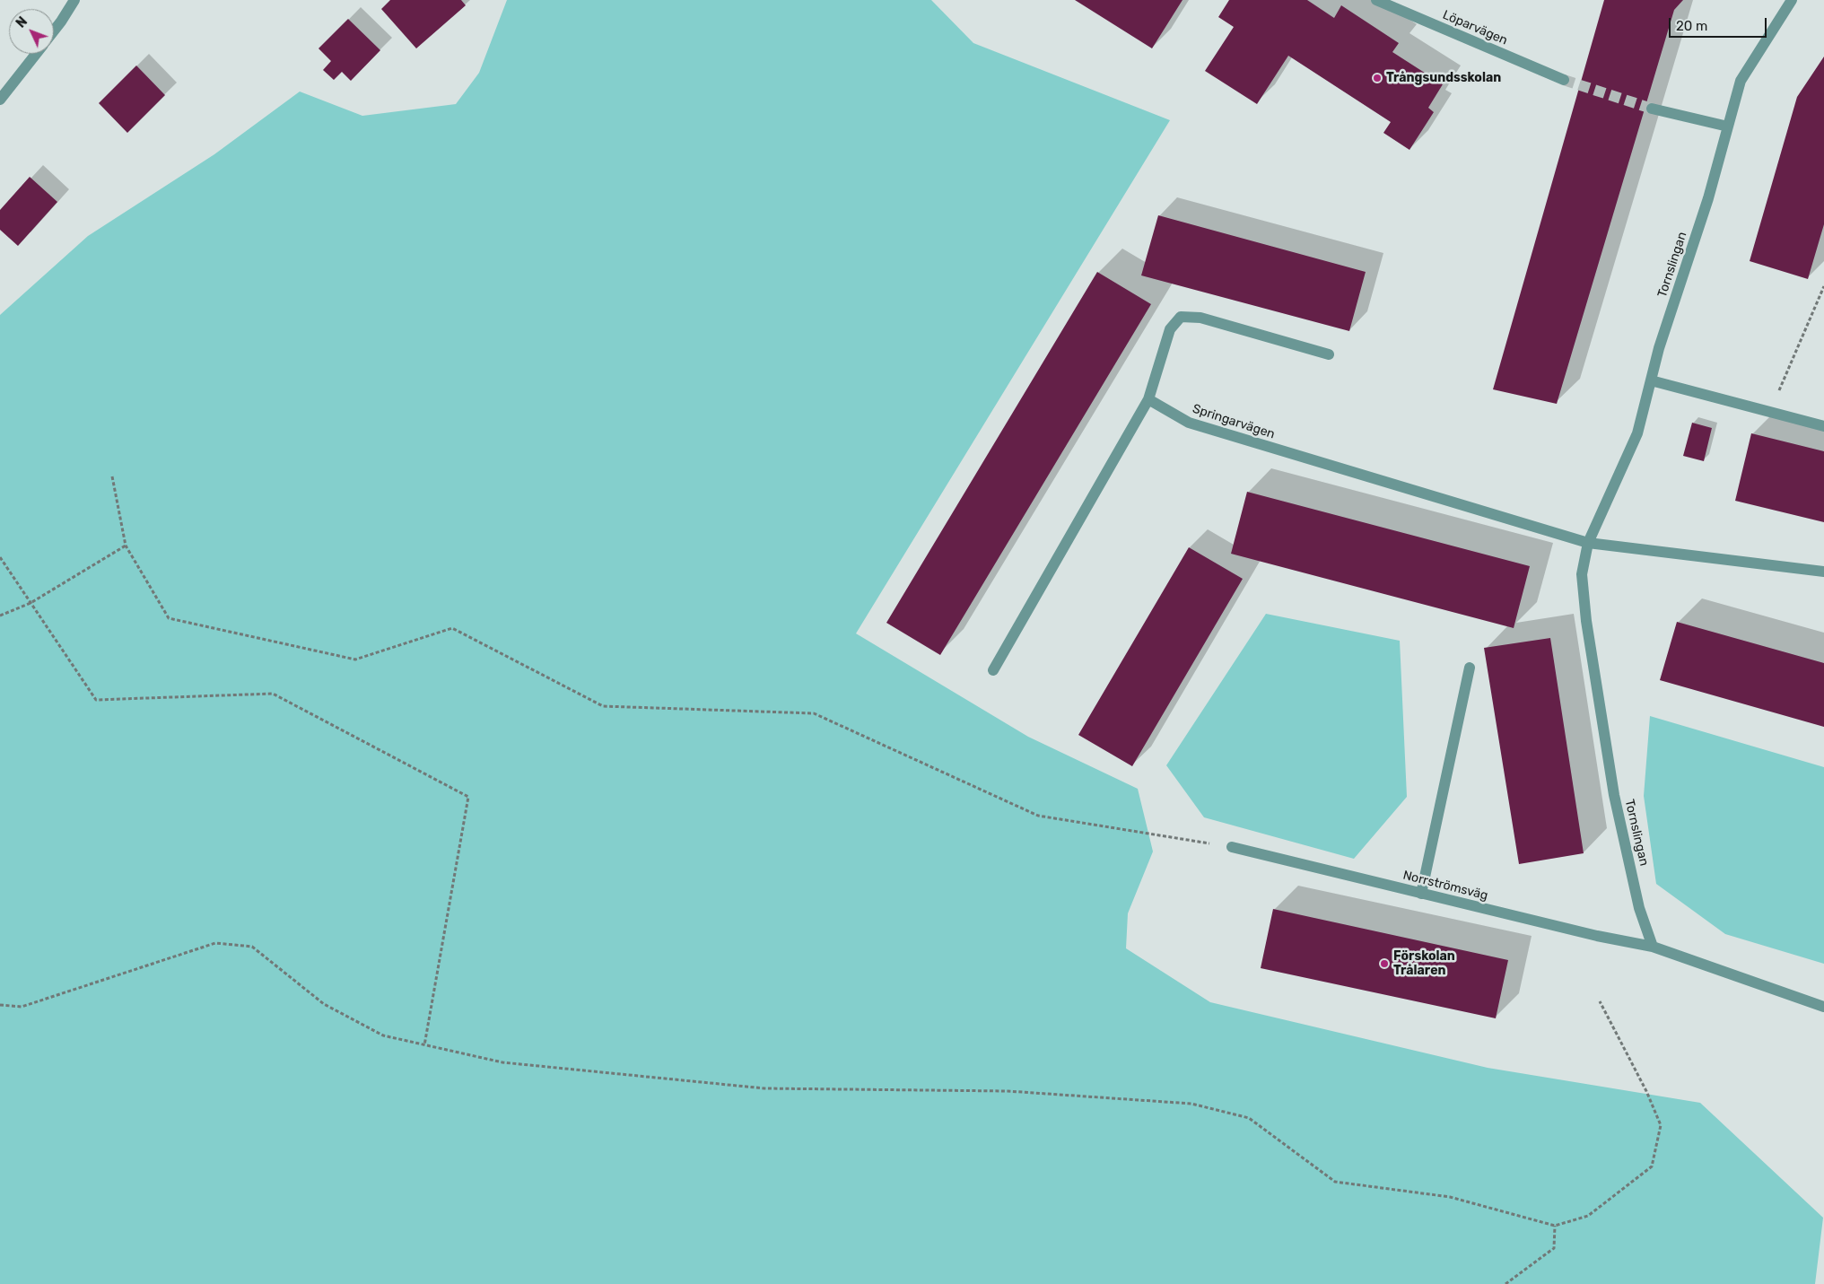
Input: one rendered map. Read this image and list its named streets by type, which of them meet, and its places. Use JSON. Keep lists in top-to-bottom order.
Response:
{
  "streets": {
    "street": [
      "Löparvägen",
      "Tornslingan",
      "Springarvägen",
      "Norrströmsväg"
    ]
  },
  "crossings": [
    ["Tornslingan", "Springarvägen"],
    ["Tornslingan", "Norrströmsväg"]
  ],
  "places": ["Trångsundsskolan", "Förskolan Trålaren"],
  "scale_bar": "20 m",
  "north": "top left"
}
